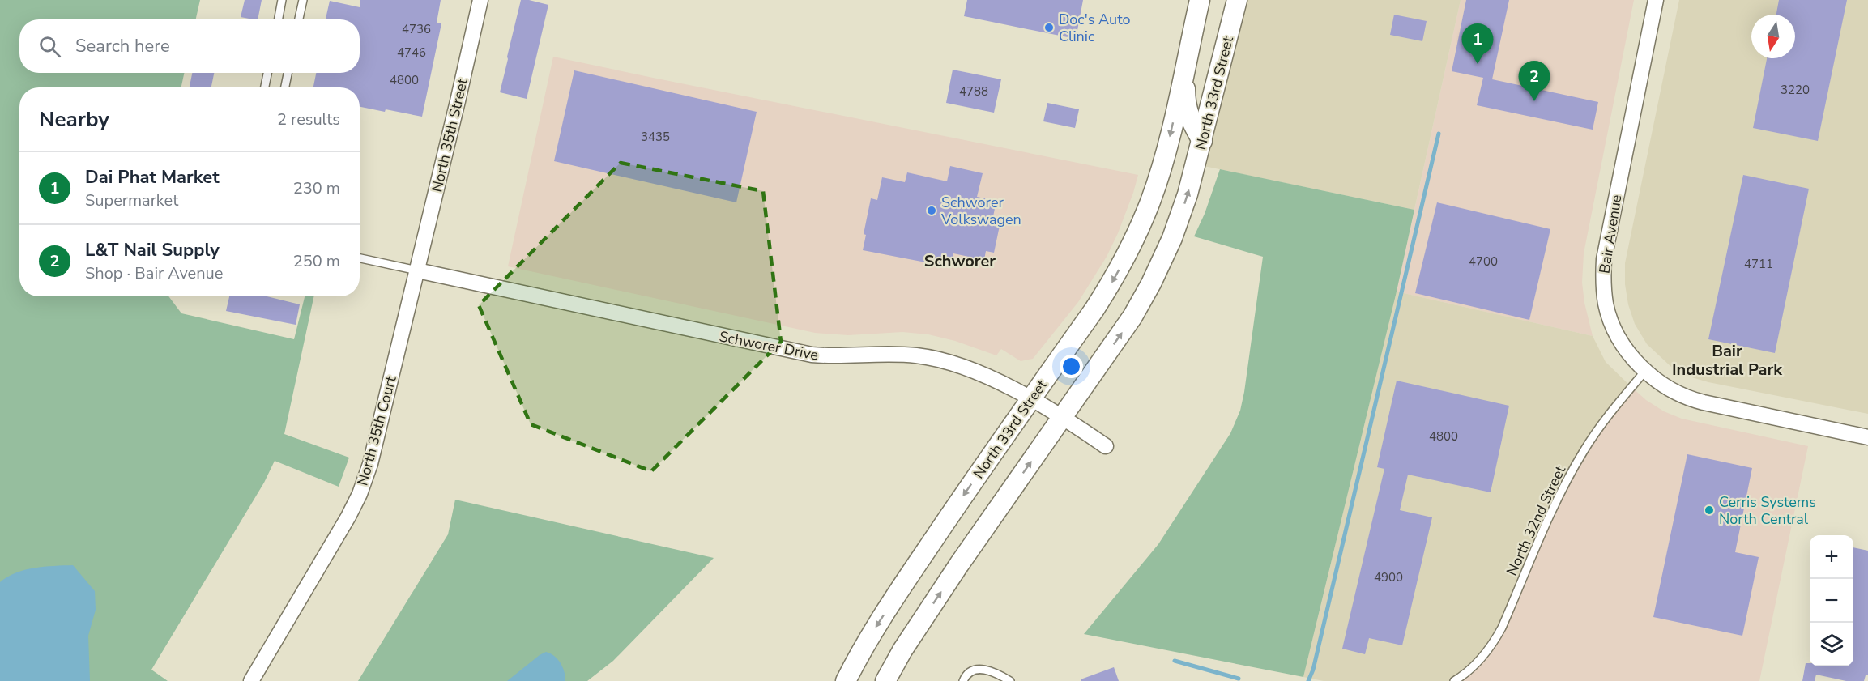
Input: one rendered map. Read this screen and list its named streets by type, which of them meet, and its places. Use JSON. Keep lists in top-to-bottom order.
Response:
{
  "streets": {
    "main road": ["North 33rd Street"],
    "street": [
      "North 35th Street",
      "Bair Avenue",
      "Schworer Drive",
      "North 35th Court"
    ],
    "lane": ["North 32nd Street"]
  },
  "crossings": [
    ["North 33rd Street", "Schworer Drive"],
    ["North 35th Street", "Schworer Drive"],
    ["North 35th Street", "North 35th Court"],
    ["Bair Avenue", "North 32nd Street"],
    ["Schworer Drive", "North 35th Court"]
  ],
  "districts": ["Schworer", "Bair Industrial Park"],
  "places": ["Doc's Auto Clinic", "Schworer Volkswagen", "Cerris Systems North Central"],
  "house_numbers": [
    "4736",
    "4746",
    "4800",
    "3220",
    "4788",
    "3435",
    "4700",
    "4711",
    "4800",
    "4900"
  ],
  "north": "bottom",
  "page": {
    "search": "Search here",
    "pins": ["1", "2"],
    "heading": ["Nearby", "2 results"],
    "list": [
      {
        "mark": "1",
        "name": "Dai Phat Market",
        "note": "Supermarket",
        "value": "230 m"
      },
      {
        "mark": "2",
        "name": "L&T Nail Supply",
        "note": "Shop · Bair Avenue",
        "value": "250 m"
      }
    ],
    "map_buttons": ["+", "−"]
  }
}
